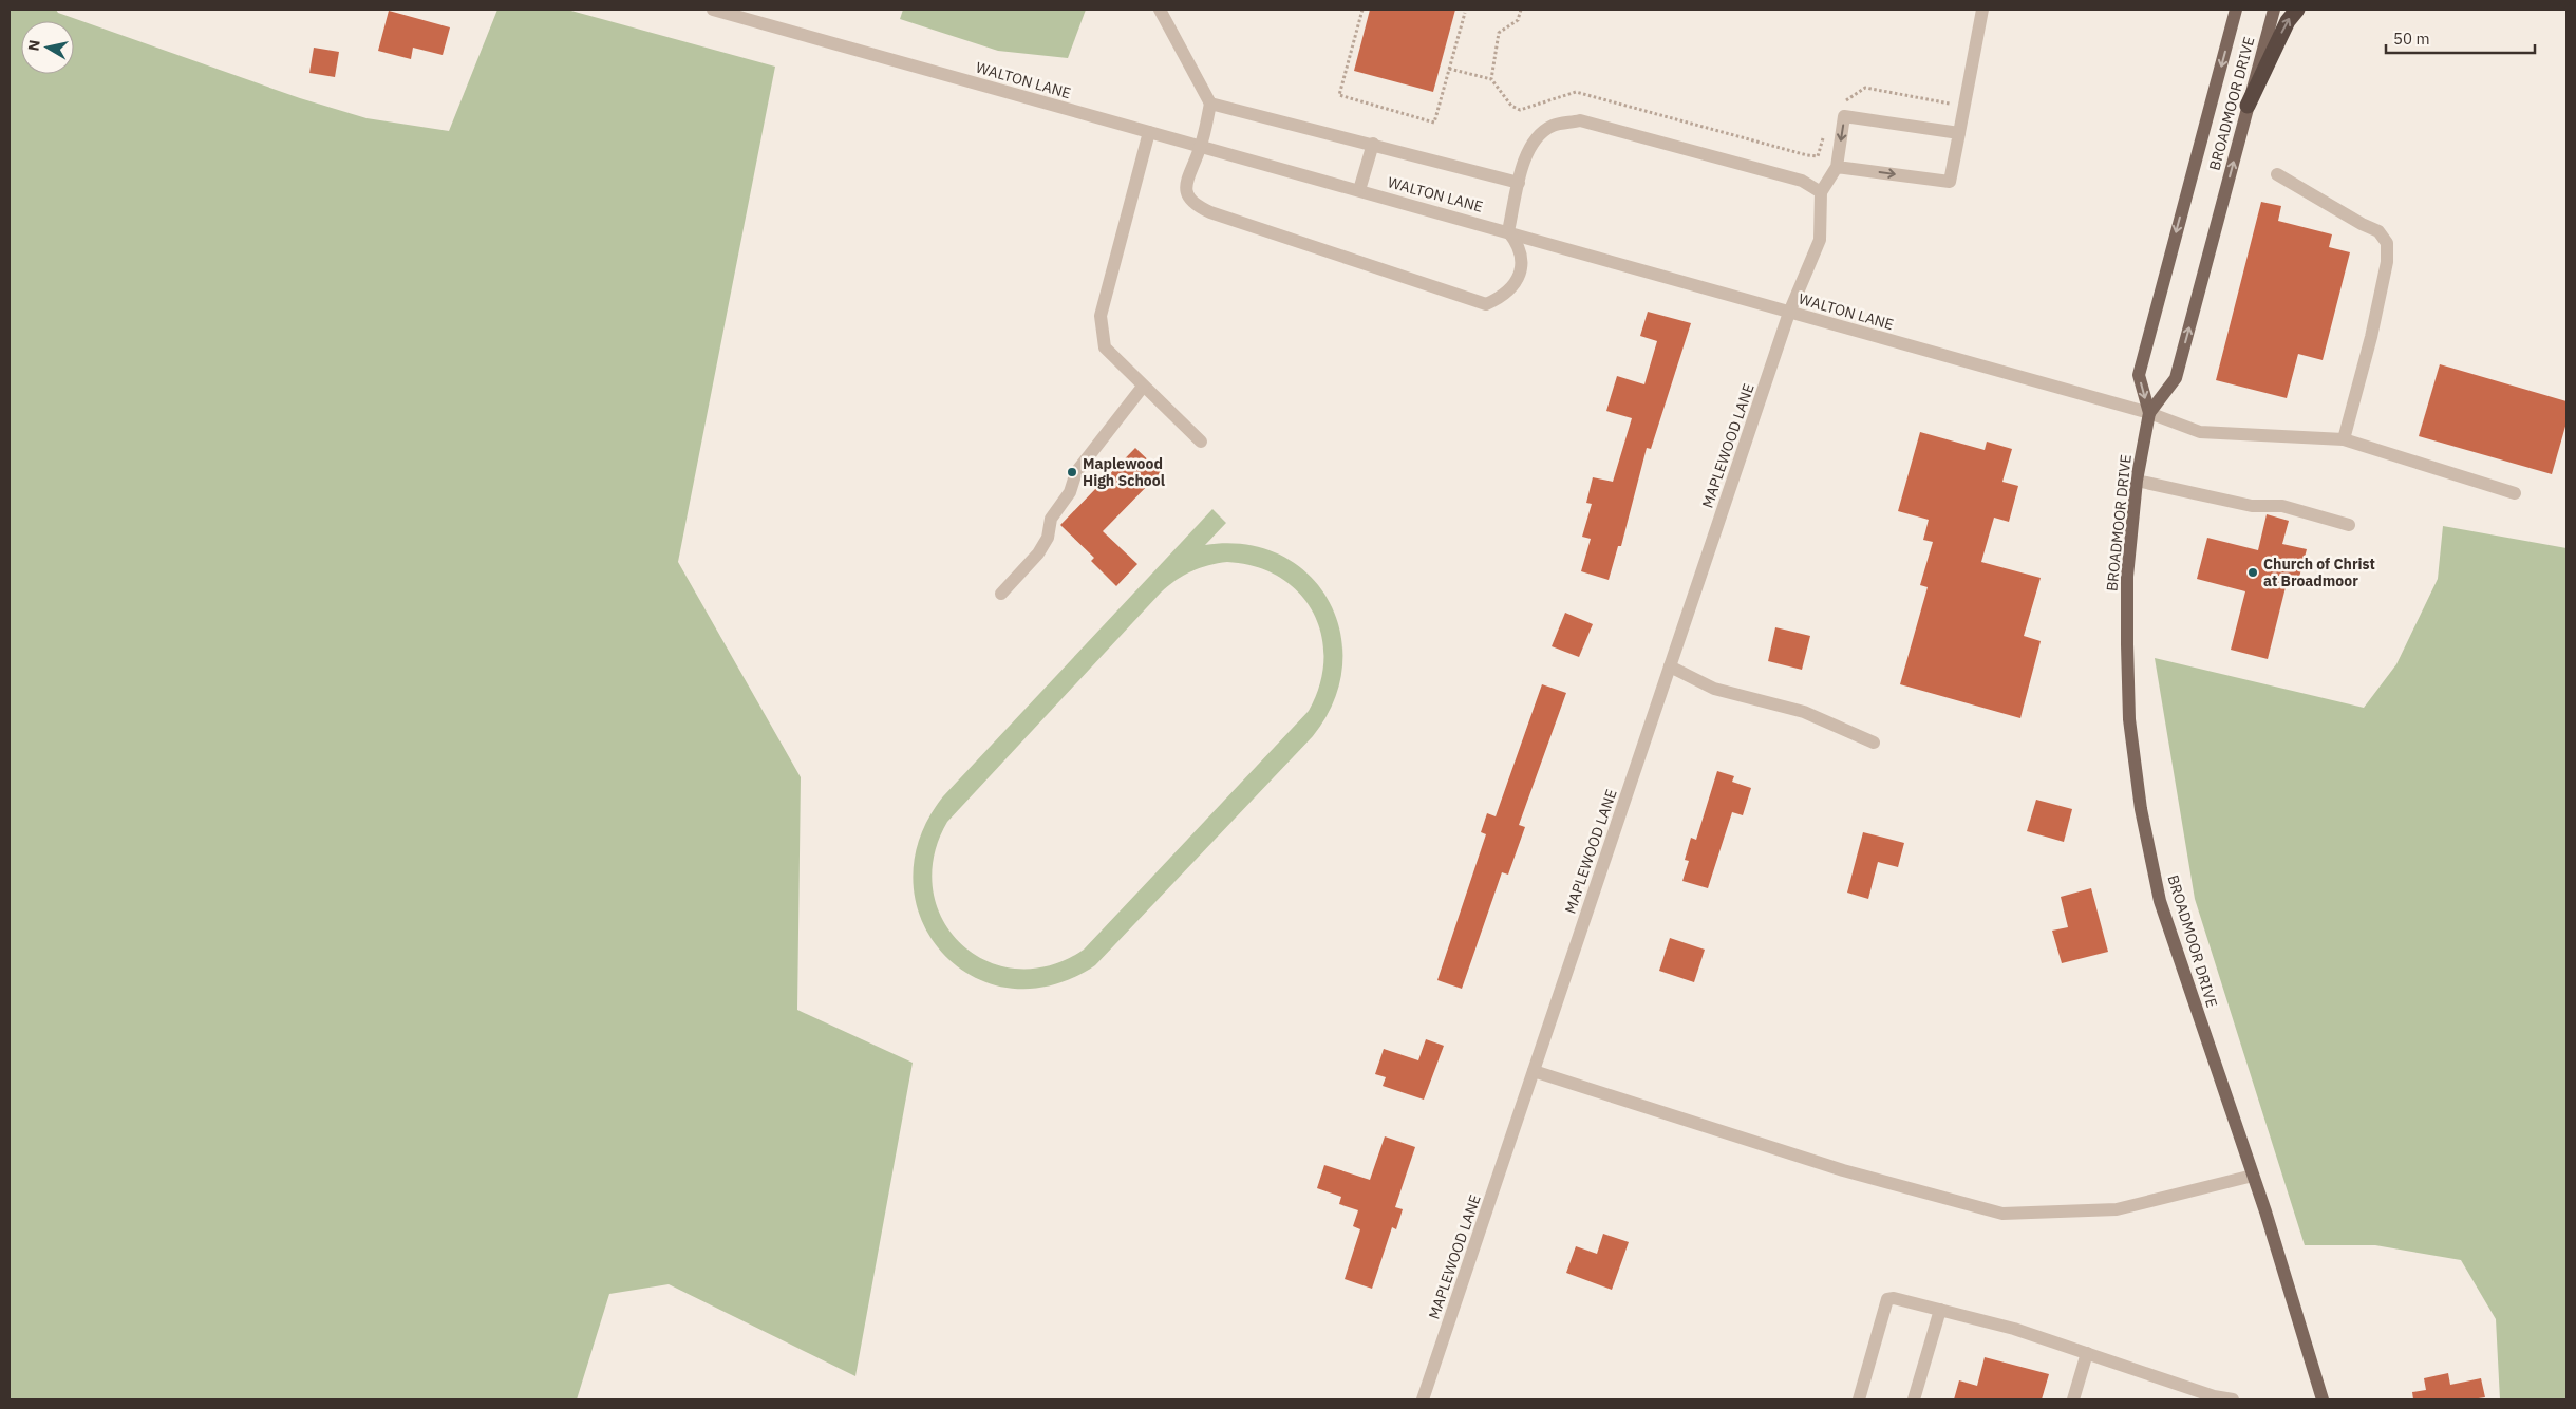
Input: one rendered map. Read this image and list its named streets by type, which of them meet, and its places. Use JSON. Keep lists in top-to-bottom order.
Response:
{
  "streets": {
    "main road": ["BROADMOOR DRIVE"],
    "street": ["WALTON LANE", "MAPLEWOOD LANE"]
  },
  "crossings": [
    ["WALTON LANE", "BROADMOOR DRIVE"],
    ["WALTON LANE", "MAPLEWOOD LANE"]
  ],
  "places": ["Maplewood High School", "Church of Christ at Broadmoor"],
  "scale_bar": "50 m",
  "north": "left"
}
